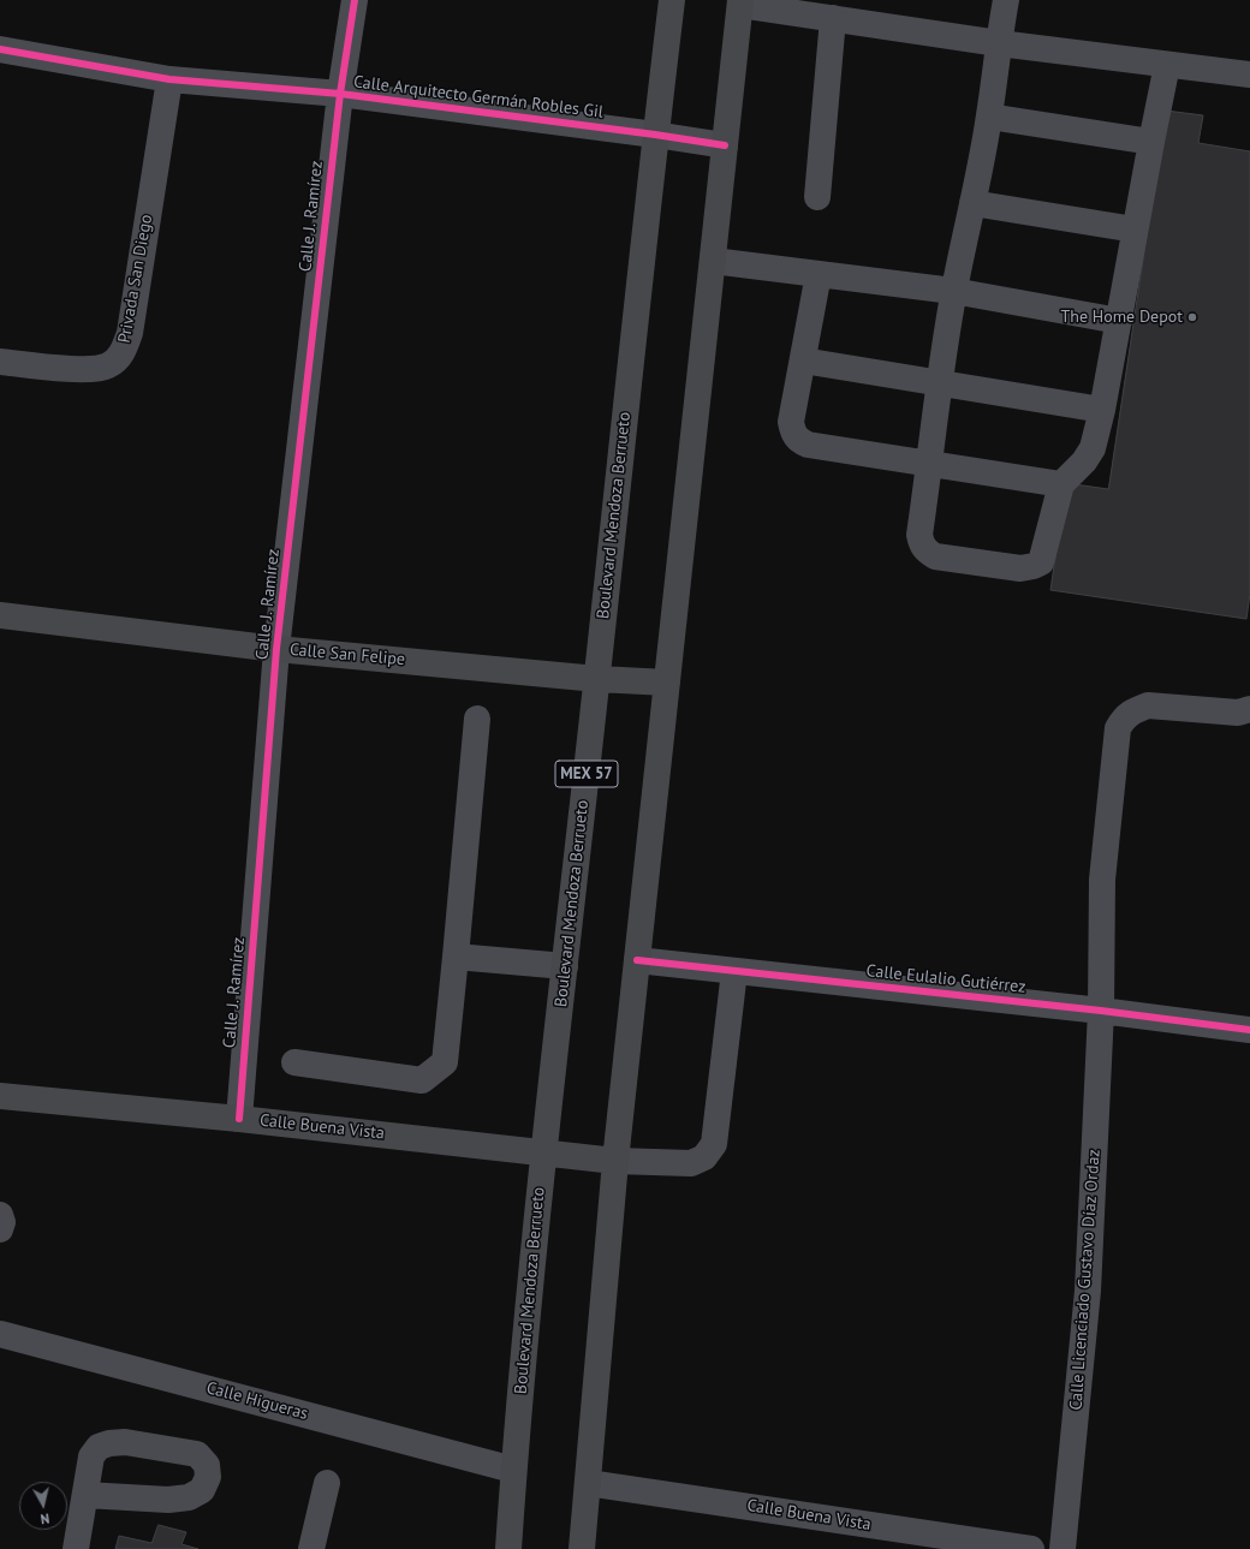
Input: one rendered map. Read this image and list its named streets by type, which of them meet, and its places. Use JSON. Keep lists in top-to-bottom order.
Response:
{
  "streets": {
    "main road": [
      "Boulevard Mendoza Berrueto",
      "Calle San Felipe",
      "MEX 57",
      "Calle Buena Vista"
    ],
    "street": [
      "Calle Arquitecto Germán Robles Gil",
      "Calle J. Ramírez",
      "Privada San Diego",
      "Calle Eulalio Gutiérrez",
      "Calle Licenciado Gustavo Díaz Ordaz",
      "Calle Higueras"
    ]
  },
  "crossings": [
    ["Calle Arquitecto Germán Robles Gil", "Calle J. Ramírez"],
    ["Calle Arquitecto Germán Robles Gil", "Privada San Diego"],
    ["Calle Arquitecto Germán Robles Gil", "Boulevard Mendoza Berrueto"],
    ["Calle J. Ramírez", "Calle San Felipe"],
    ["Calle J. Ramírez", "Calle Buena Vista"],
    ["Boulevard Mendoza Berrueto", "Calle San Felipe"],
    ["Boulevard Mendoza Berrueto", "Calle Buena Vista"],
    ["Boulevard Mendoza Berrueto", "Calle Higueras"],
    ["Calle Eulalio Gutiérrez", "Calle Licenciado Gustavo Díaz Ordaz"]
  ],
  "places": ["The Home Depot"],
  "north": "bottom"
}
